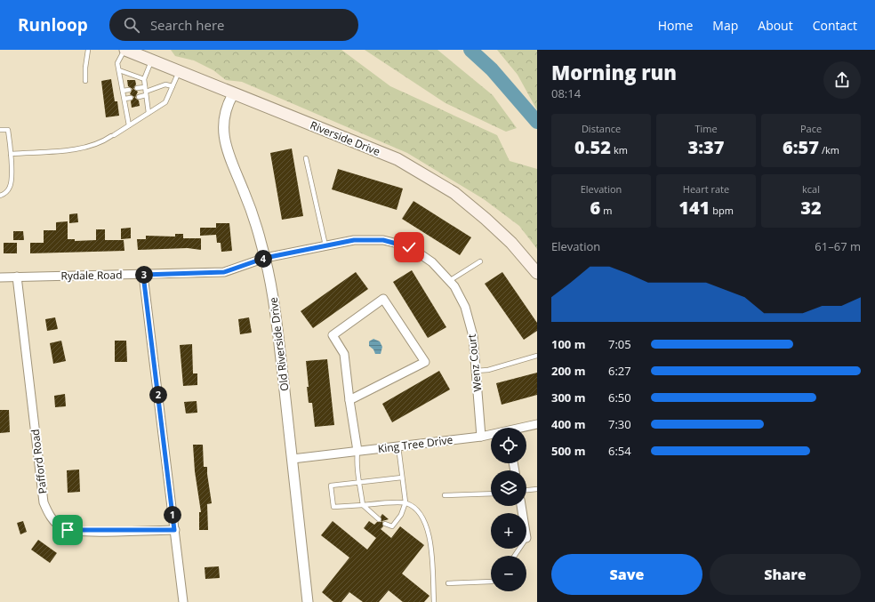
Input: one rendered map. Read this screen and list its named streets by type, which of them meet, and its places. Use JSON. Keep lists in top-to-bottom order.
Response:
{
  "streets": {
    "main road": ["Riverside Drive"],
    "street": [
      "Rydale Road",
      "Old Riverside Drive",
      "Wenz Court",
      "King Tree Drive",
      "Pafford Road"
    ]
  },
  "crossings": [
    ["Riverside Drive", "Old Riverside Drive"],
    ["Rydale Road", "Old Riverside Drive"],
    ["Rydale Road", "Wenz Court"],
    ["Rydale Road", "Pafford Road"],
    ["Old Riverside Drive", "Wenz Court"],
    ["Old Riverside Drive", "King Tree Drive"],
    ["Wenz Court", "King Tree Drive"]
  ],
  "page": {
    "header": "Runloop",
    "search": "Search here",
    "nav": [
      "Home",
      "Map",
      "About",
      "Contact"
    ],
    "heading": ["Morning run", "08:14"],
    "stats": [
      ["Distance", "0.52 km"],
      ["Time", "3:37"],
      ["Pace", "6:57 /km"],
      ["Elevation", "6 m"],
      ["Heart rate", "141 bpm"],
      ["kcal", "32"]
    ],
    "chart": ["Elevation", "61–67 m"],
    "pins": [
      "4",
      "3",
      "2",
      "1"
    ],
    "list": [
      {
        "name": "100 m",
        "note": "7:05"
      },
      {
        "name": "200 m",
        "note": "6:27"
      },
      {
        "name": "300 m",
        "note": "6:50"
      },
      {
        "name": "400 m",
        "note": "7:30"
      },
      {
        "name": "500 m",
        "note": "6:54"
      }
    ],
    "map_buttons": ["+", "−"],
    "buttons": ["Save", "Share"]
  }
}
